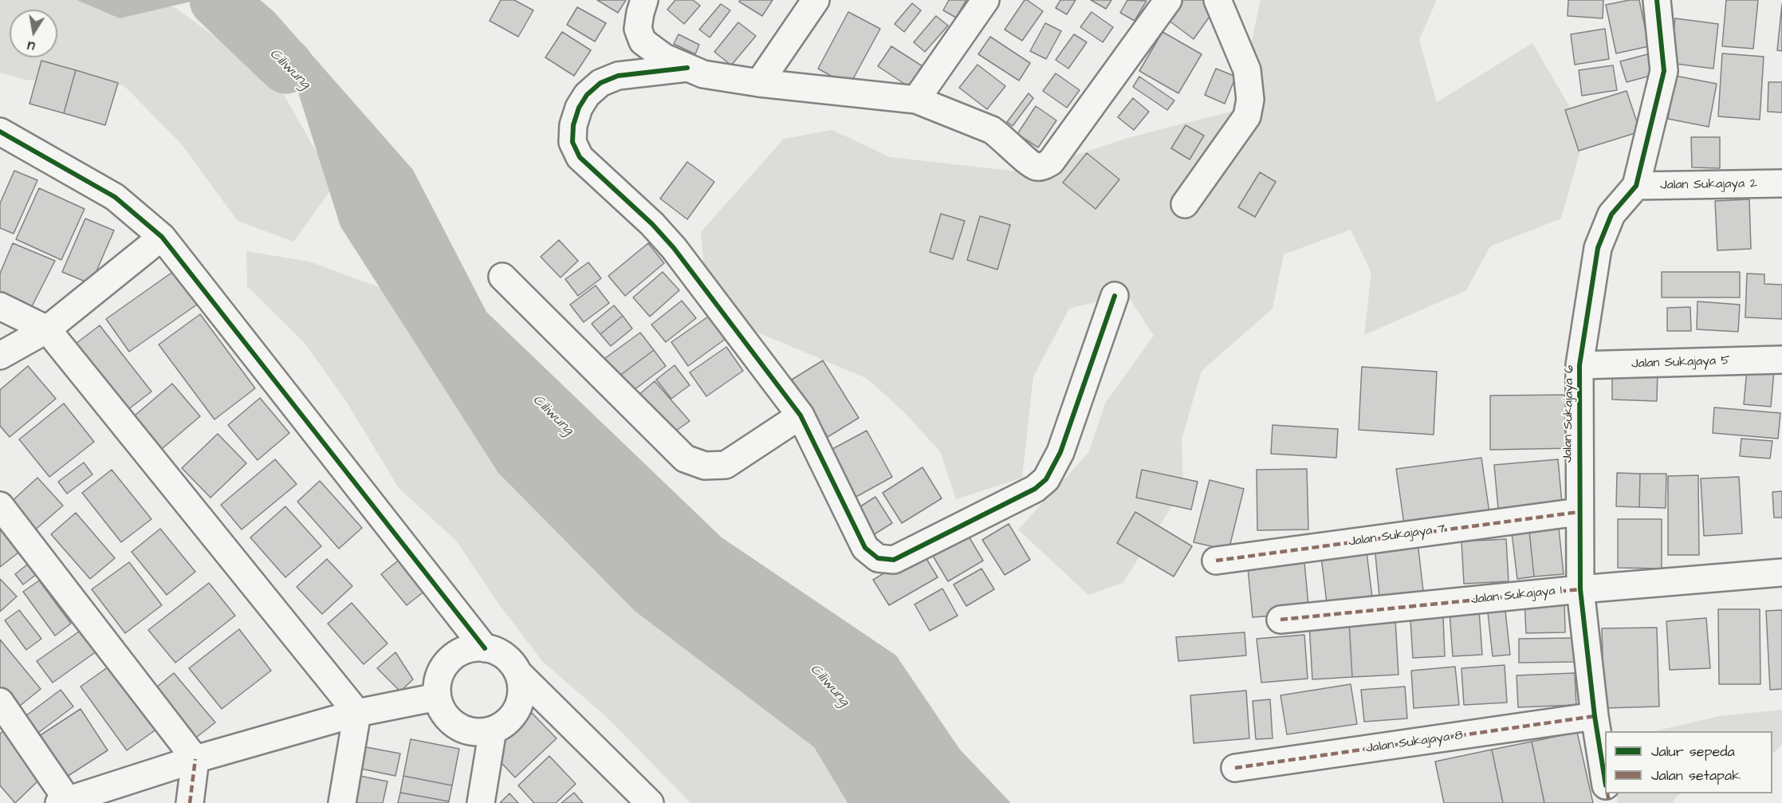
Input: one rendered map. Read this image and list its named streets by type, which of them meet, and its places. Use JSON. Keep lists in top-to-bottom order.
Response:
{
  "streets": {
    "street": [
      "Jalan Sukajaya 2",
      "Jalan Sukajaya 5",
      "Jalan Sukajaya 6",
      "Jalan Sukajaya 7",
      "Jalan Sukajaya 1",
      "Jalan Sukajaya 8"
    ]
  },
  "crossings": [
    ["Jalan Sukajaya 2", "Jalan Sukajaya 6"],
    ["Jalan Sukajaya 5", "Jalan Sukajaya 6"],
    ["Jalan Sukajaya 6", "Jalan Sukajaya 7"],
    ["Jalan Sukajaya 6", "Jalan Sukajaya 1"],
    ["Jalan Sukajaya 6", "Jalan Sukajaya 8"]
  ],
  "water": ["Ciliwung"],
  "legend": ["Jalur sepeda", "Jalan setapak"],
  "north": "bottom"
}
